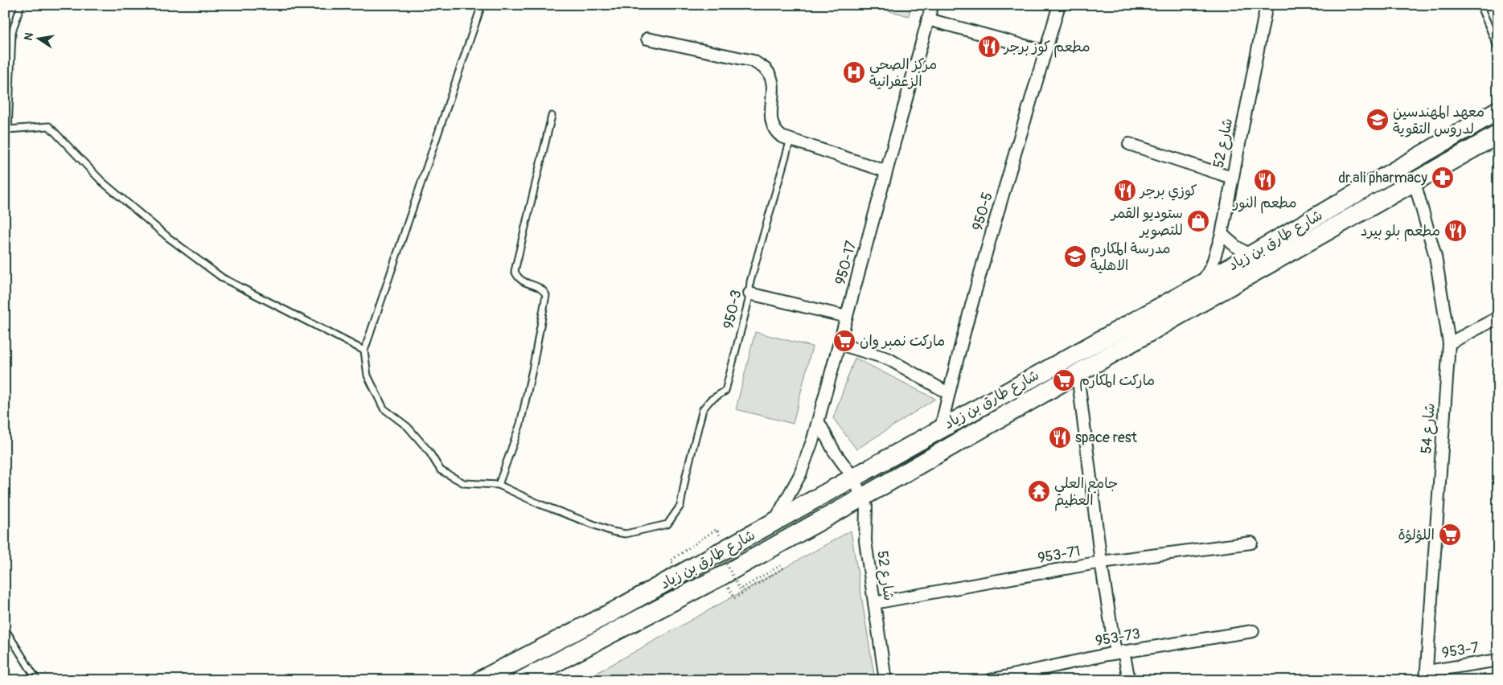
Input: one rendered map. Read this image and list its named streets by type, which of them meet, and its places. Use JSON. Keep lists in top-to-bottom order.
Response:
{
  "streets": {
    "main road": ["شارع طارق بن زياد"],
    "street": [
      "شارع 52",
      "950-5",
      "950-17",
      "شارع 54",
      "953-71",
      "953-73",
      "953-7"
    ],
    "lane": ["950-3"]
  },
  "crossings": [
    ["شارع 52", "شارع طارق بن زياد"],
    ["شارع 52", "950-17"],
    ["شارع 52", "953-71"],
    ["950-5", "شارع طارق بن زياد"],
    ["شارع طارق بن زياد", "950-17"],
    ["شارع طارق بن زياد", "شارع 54"],
    ["شارع 54", "953-7"]
  ],
  "places": {
    "restaurant": [
      "مطعم كوز برجر",
      "مطعم النور",
      "كوزي برجر",
      "مطعم بلو بيرد",
      "space rest"
    ],
    "hospital": ["مركز الصحي الزعفرانية"],
    "school or university": ["معهد المهندسين لدروس التقوية", "مدرسة المكارم الاهلية"],
    "pharmacy": ["dr.ali pharmacy"],
    "shop": ["ستوديو القمر للتصوير"],
    "supermarket": ["ماركت نمبر وان", "ماركت المكارم", "اللؤلؤة"],
    "temple": ["جامع العلي العظيم"]
  },
  "north": "left"
}
